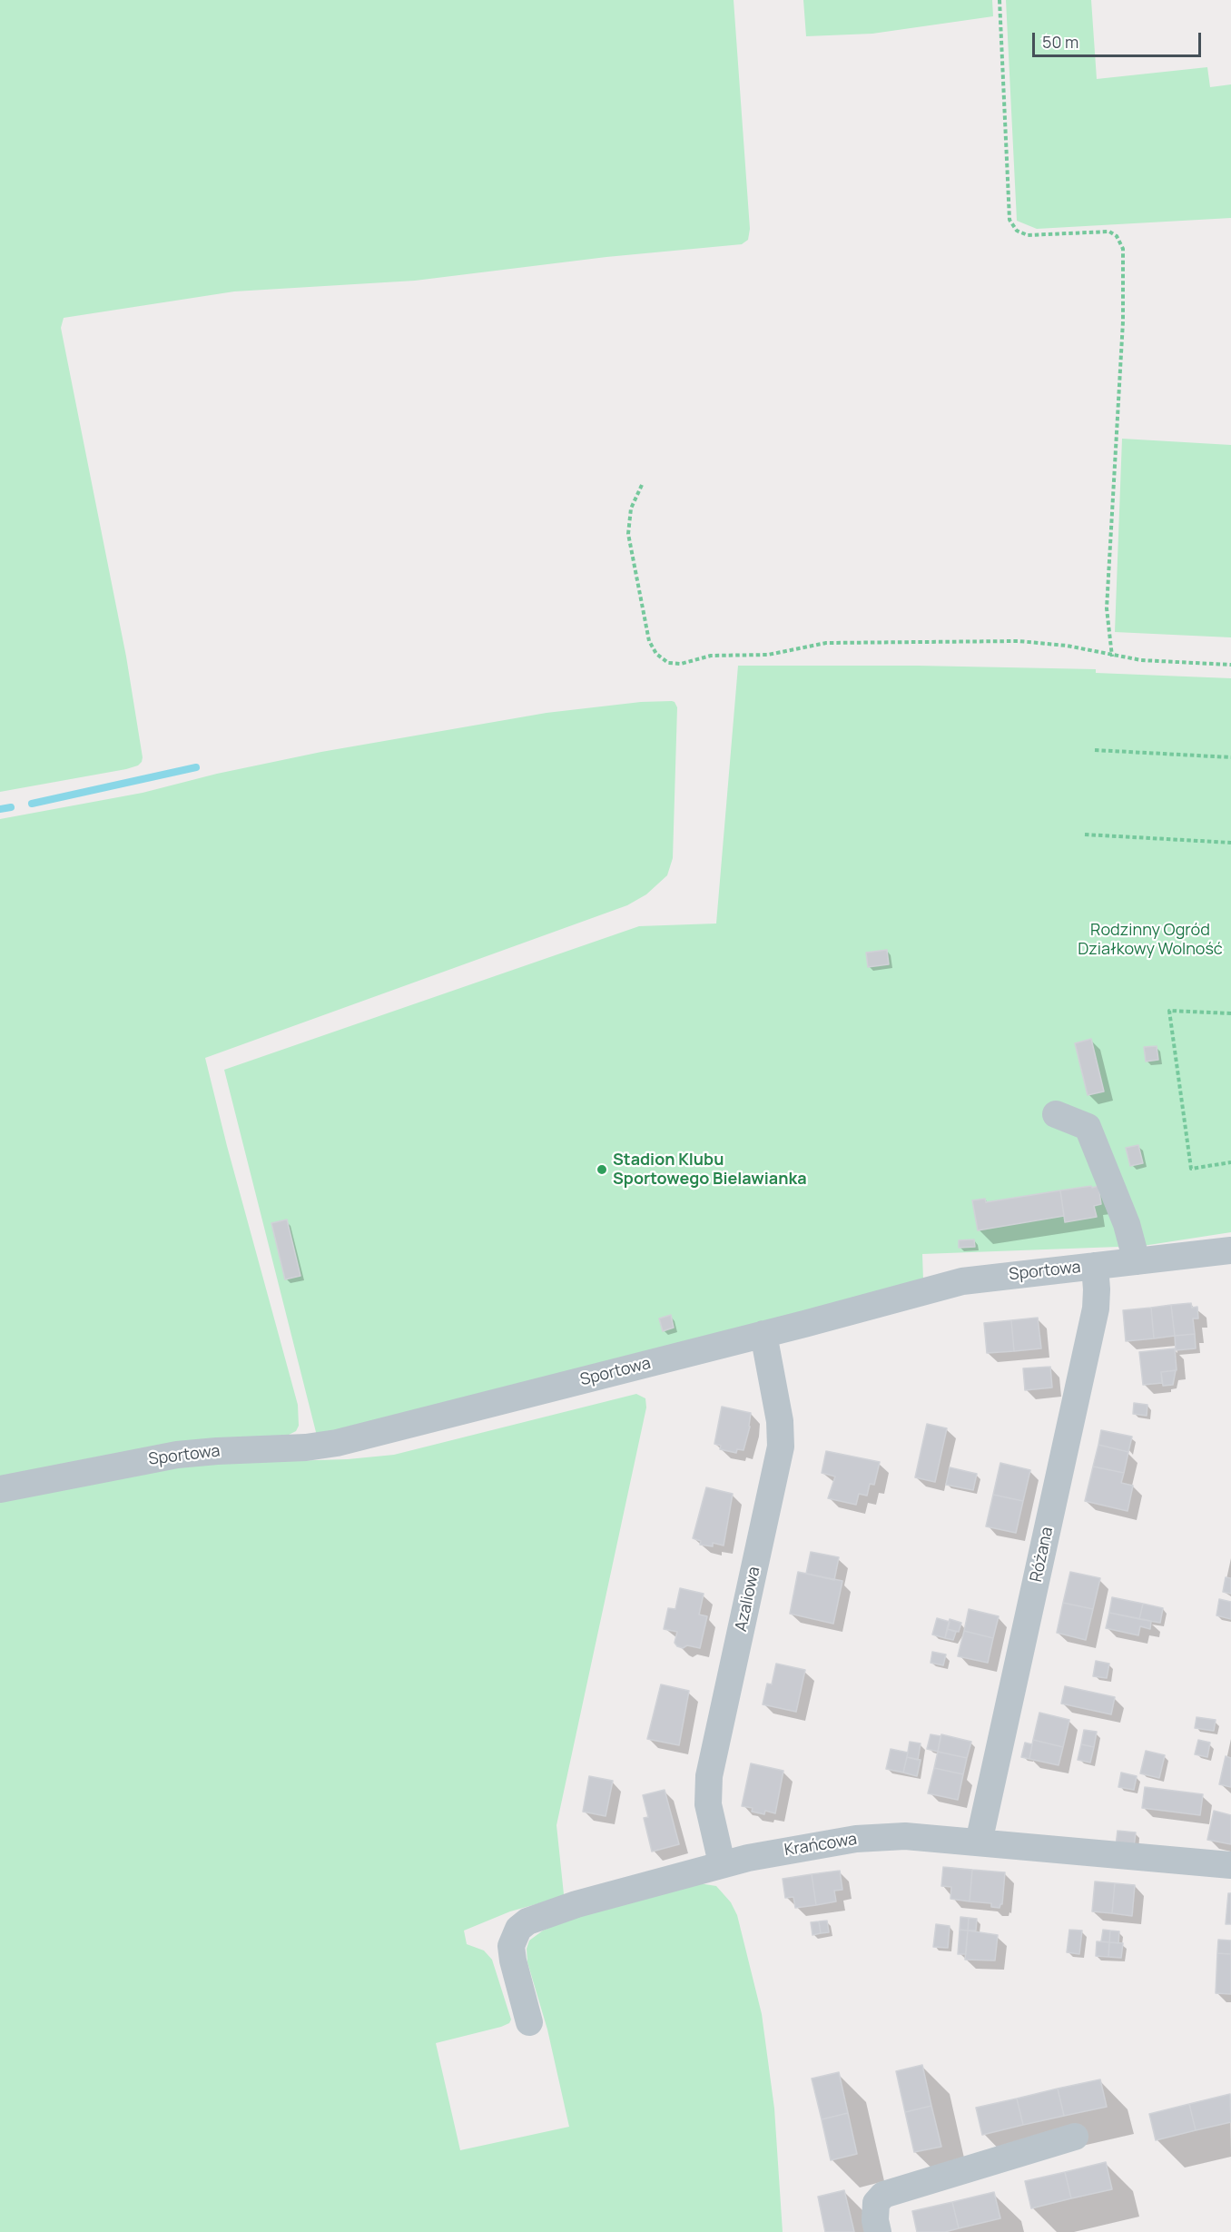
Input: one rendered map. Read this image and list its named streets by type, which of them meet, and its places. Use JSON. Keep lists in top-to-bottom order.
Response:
{
  "streets": {
    "street": [
      "Sportowa",
      "Różana",
      "Azaliowa",
      "Krańcowa"
    ]
  },
  "crossings": [
    ["Sportowa", "Różana"],
    ["Sportowa", "Azaliowa"],
    ["Różana", "Krańcowa"],
    ["Azaliowa", "Krańcowa"]
  ],
  "parks": ["Rodzinny Ogród Działkowy Wolność"],
  "places": ["Stadion Klubu Sportowego Bielawianka"],
  "scale_bar": "50 m"
}
